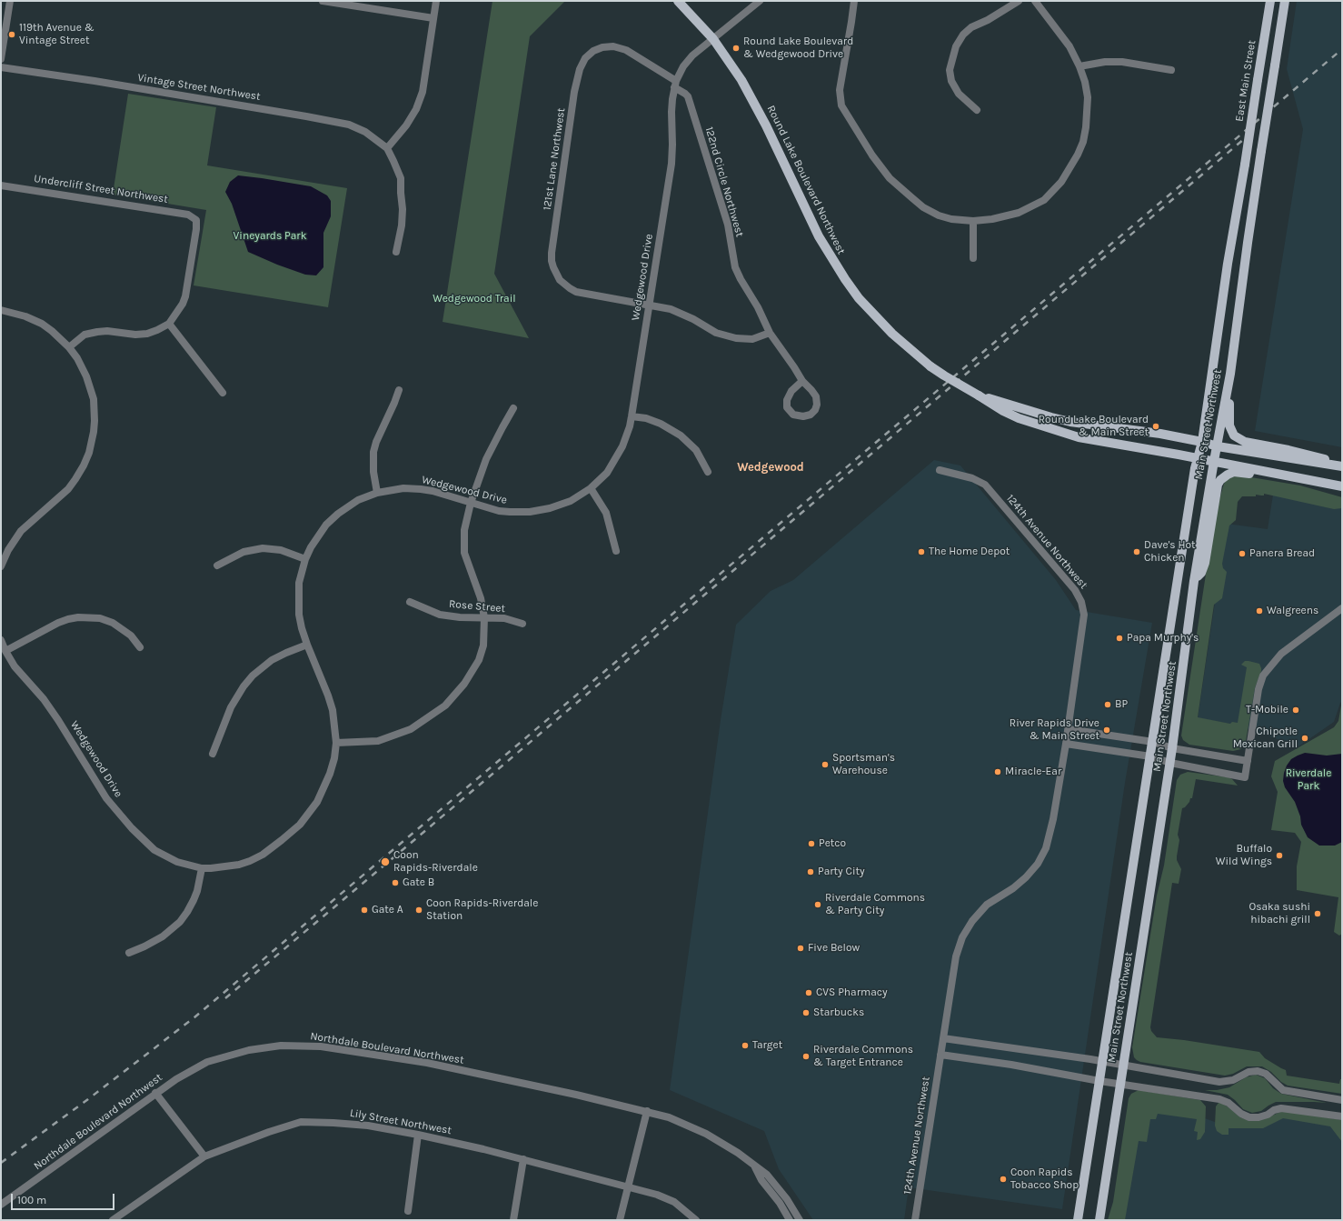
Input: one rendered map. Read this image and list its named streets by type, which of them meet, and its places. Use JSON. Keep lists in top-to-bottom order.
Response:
{
  "streets": {
    "main road": ["East Main Street", "Round Lake Boulevard Northwest", "Main Street Northwest"],
    "street": [
      "Vintage Street Northwest",
      "121st Lane Northwest",
      "122nd Circle Northwest",
      "Undercliff Street Northwest",
      "Wedgewood Drive",
      "124th Avenue Northwest",
      "Rose Street",
      "Northdale Boulevard Northwest",
      "Lily Street Northwest"
    ]
  },
  "crossings": [
    ["East Main Street", "Main Street Northwest"],
    ["121st Lane Northwest", "122nd Circle Northwest"],
    ["121st Lane Northwest", "Wedgewood Drive"],
    ["Round Lake Boulevard Northwest", "Wedgewood Drive"],
    ["Round Lake Boulevard Northwest", "Main Street Northwest"],
    ["122nd Circle Northwest", "Wedgewood Drive"]
  ],
  "districts": ["Wedgewood"],
  "parks": ["Vineyards Park", "Wedgewood Trail", "Riverdale Park"],
  "places": [
    "119th Avenue & Vintage Street",
    "Round Lake Boulevard & Wedgewood Drive",
    "Round Lake Boulevard & Main Street",
    "The Home Depot",
    "Dave's Hot Chicken",
    "Panera Bread",
    "Walgreens",
    "Papa Murphy's",
    "BP",
    "T-Mobile",
    "River Rapids Drive & Main Street",
    "Chipotle Mexican Grill",
    "Sportsman's Warehouse",
    "Miracle-Ear",
    "Petco",
    "Buffalo Wild Wings",
    "Coon Rapids-Riverdale",
    "Party City",
    "Gate B",
    "Riverdale Commons & Party City",
    "Gate A",
    "Coon Rapids-Riverdale Station",
    "Osaka sushi hibachi grill",
    "Five Below",
    "CVS Pharmacy",
    "Starbucks",
    "Target",
    "Riverdale Commons & Target Entrance",
    "Coon Rapids Tobacco Shop"
  ],
  "scale_bar": "100 m"
}
